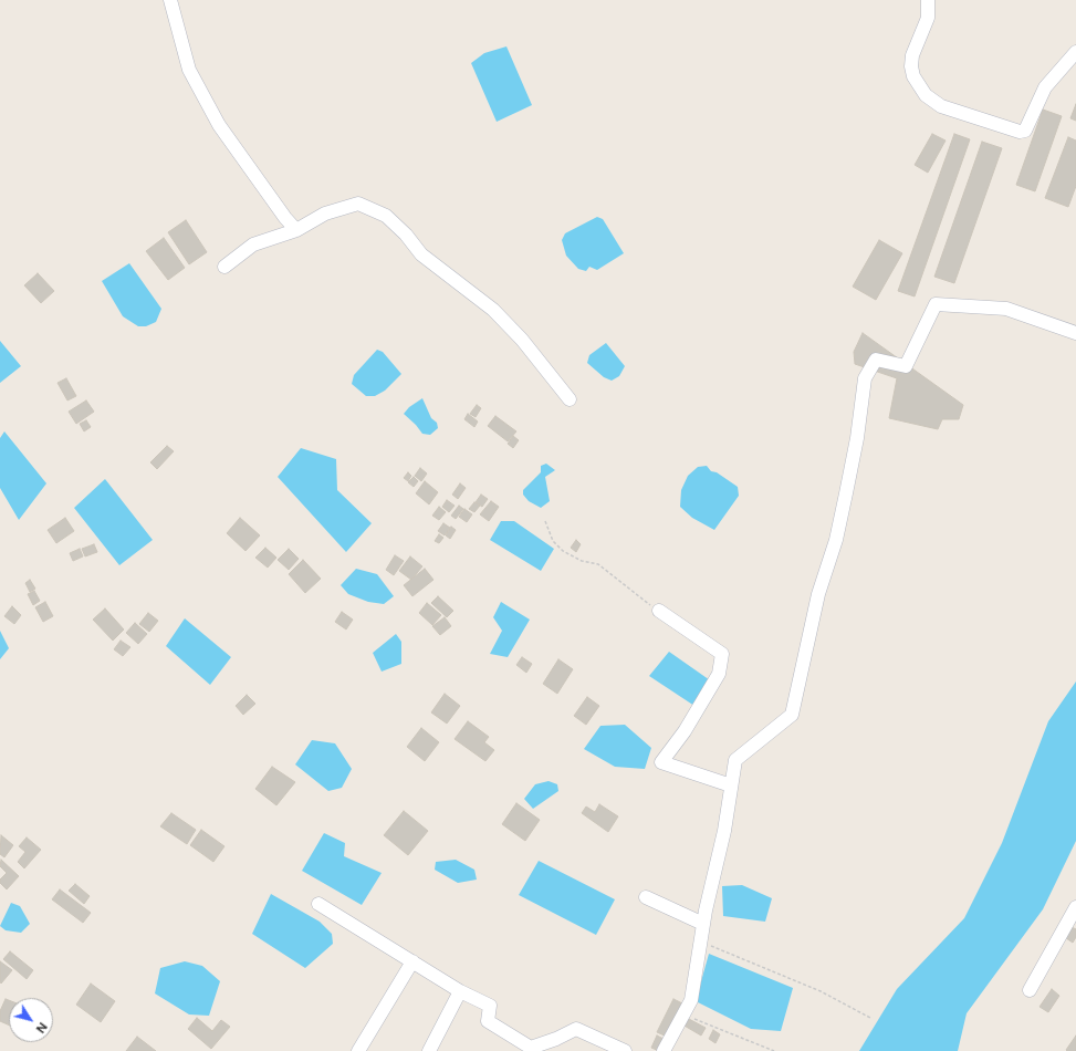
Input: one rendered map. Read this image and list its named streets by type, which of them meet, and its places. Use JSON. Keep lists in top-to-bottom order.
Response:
{
  "north": "bottom right"
}
